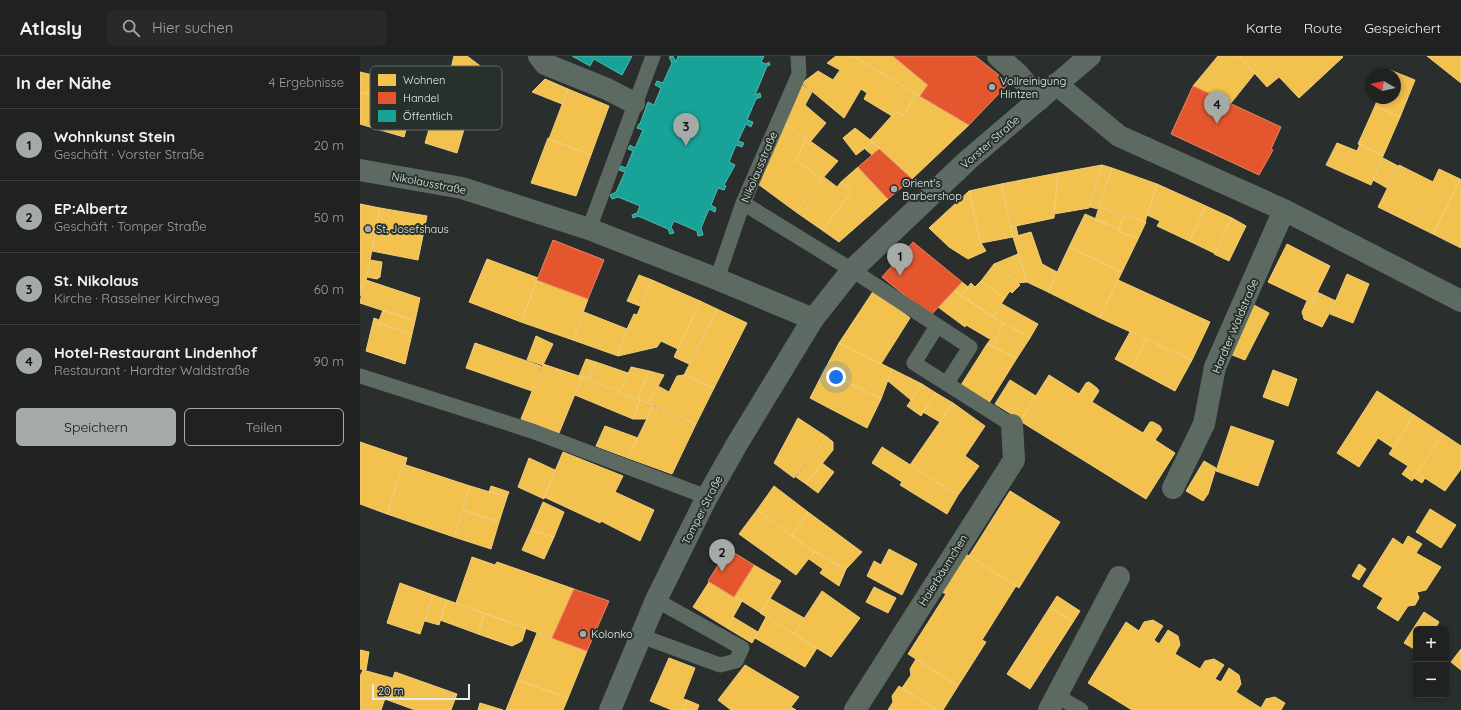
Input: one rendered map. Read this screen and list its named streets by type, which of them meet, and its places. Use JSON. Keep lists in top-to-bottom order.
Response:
{
  "streets": {
    "main road": ["Vorster Straße", "Tomper Straße"],
    "street": ["Nikolausstraße", "Hardter Waldstraße", "Haierbäumchen"]
  },
  "crossings": [
    ["Vorster Straße", "Nikolausstraße"],
    ["Vorster Straße", "Tomper Straße"],
    ["Nikolausstraße", "Tomper Straße"]
  ],
  "places": [
    "Vollreinigung Hintzen",
    "Orient's Barbershop",
    "St. Josefshaus",
    "Kolonko"
  ],
  "legend": ["Wohnen", "Handel", "Öffentlich"],
  "scale_bar": "20 m",
  "north": "left",
  "page": {
    "header": "Atlasly",
    "search": "Hier suchen",
    "nav": ["Karte", "Route", "Gespeichert"],
    "heading": ["In der Nähe", "4 Ergebnisse"],
    "pins": [
      "4",
      "3",
      "1",
      "2"
    ],
    "list": [
      {
        "mark": "1",
        "name": "Wohnkunst Stein",
        "note": "Geschäft · Vorster Straße",
        "value": "20 m"
      },
      {
        "mark": "2",
        "name": "EP:Albertz",
        "note": "Geschäft · Tomper Straße",
        "value": "50 m"
      },
      {
        "mark": "3",
        "name": "St. Nikolaus",
        "note": "Kirche · Rasselner Kirchweg",
        "value": "60 m"
      },
      {
        "mark": "4",
        "name": "Hotel-Restaurant Lindenhof",
        "note": "Restaurant · Hardter Waldstraße",
        "value": "90 m"
      }
    ],
    "buttons": ["Speichern", "Teilen"],
    "map_buttons": ["+", "−"],
    "scale": "20 m"
  }
}
